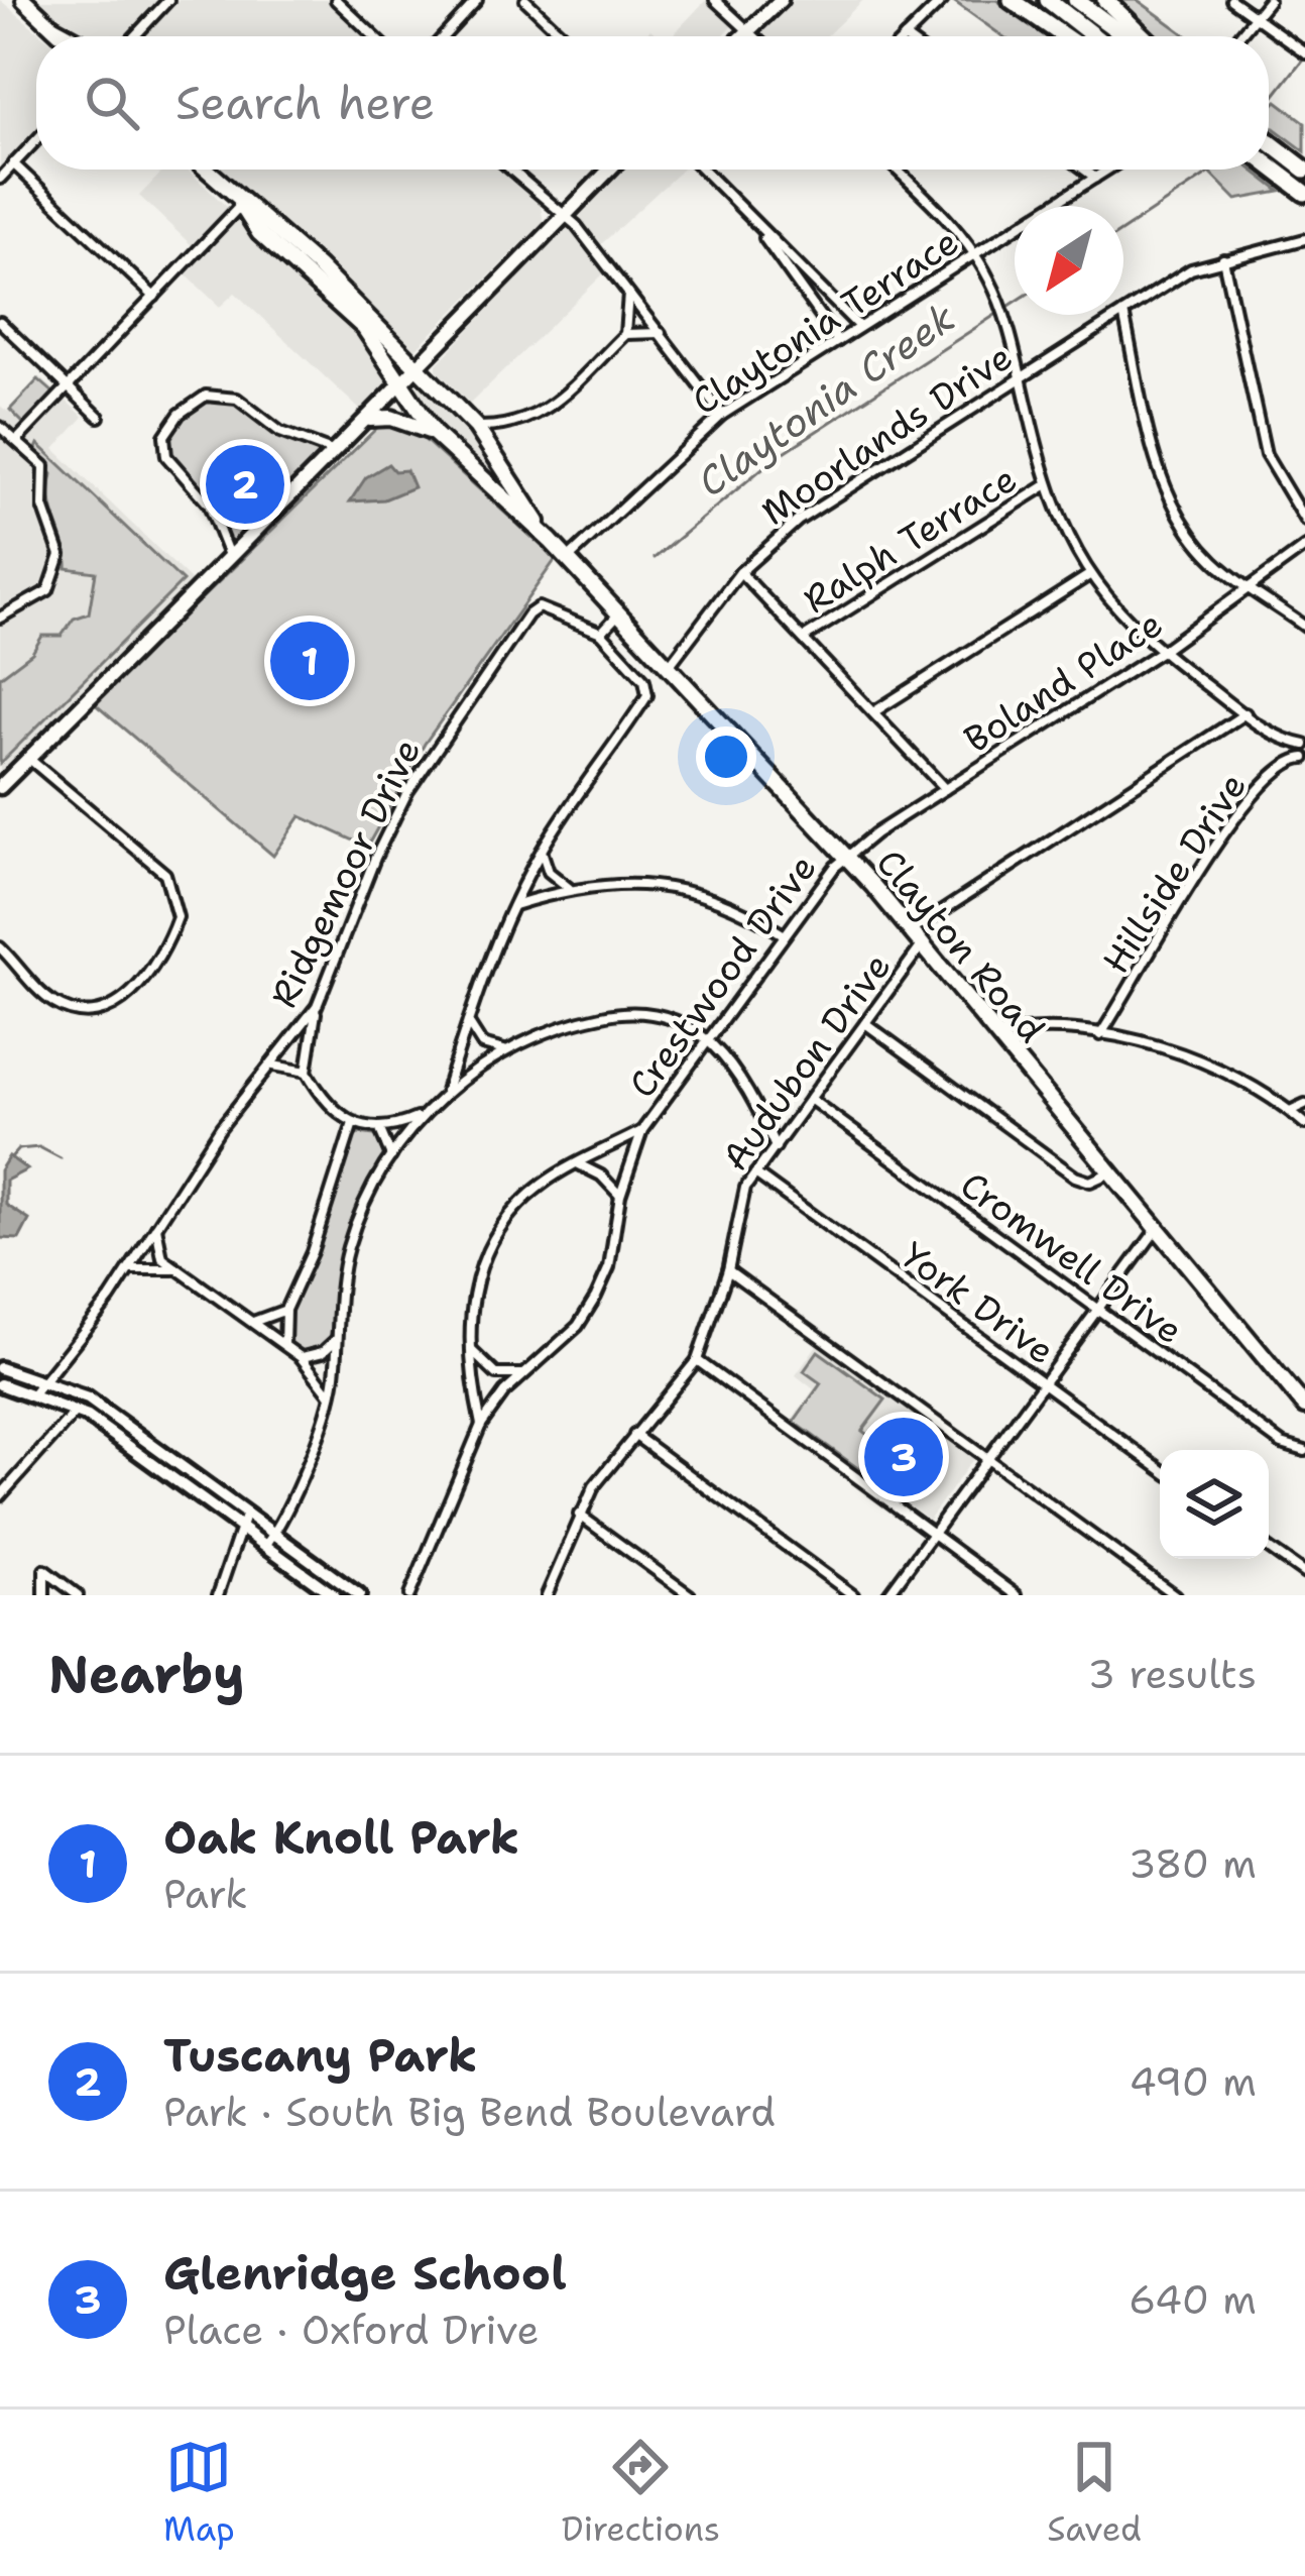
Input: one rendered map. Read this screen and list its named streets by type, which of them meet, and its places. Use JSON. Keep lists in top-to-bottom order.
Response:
{
  "streets": {
    "main road": ["Clayton Road"],
    "street": [
      "Claytonia Terrace",
      "Moorlands Drive",
      "Ralph Terrace",
      "Boland Place",
      "Ridgemoor Drive",
      "Hillside Drive",
      "Crestwood Drive",
      "Audubon Drive",
      "Cromwell Drive",
      "York Drive"
    ]
  },
  "crossings": [
    ["Claytonia Terrace", "Clayton Road"],
    ["Moorlands Drive", "Clayton Road"],
    ["Boland Place", "Clayton Road"],
    ["Boland Place", "Crestwood Drive"],
    ["Clayton Road", "Crestwood Drive"],
    ["Clayton Road", "Audubon Drive"],
    ["Audubon Drive", "Cromwell Drive"],
    ["Audubon Drive", "York Drive"]
  ],
  "water": ["Claytonia Creek"],
  "north": "bottom left",
  "page": {
    "search": "Search here",
    "pins": ["2", "1", "3"],
    "heading": ["Nearby", "3 results"],
    "list": [
      {
        "mark": "1",
        "name": "Oak Knoll Park",
        "note": "Park",
        "value": "380 m"
      },
      {
        "mark": "2",
        "name": "Tuscany Park",
        "note": "Park · South Big Bend Boulevard",
        "value": "490 m"
      },
      {
        "mark": "3",
        "name": "Glenridge School",
        "note": "Place · Oxford Drive",
        "value": "640 m"
      }
    ],
    "nav": ["Map", "Directions", "Saved"]
  }
}
